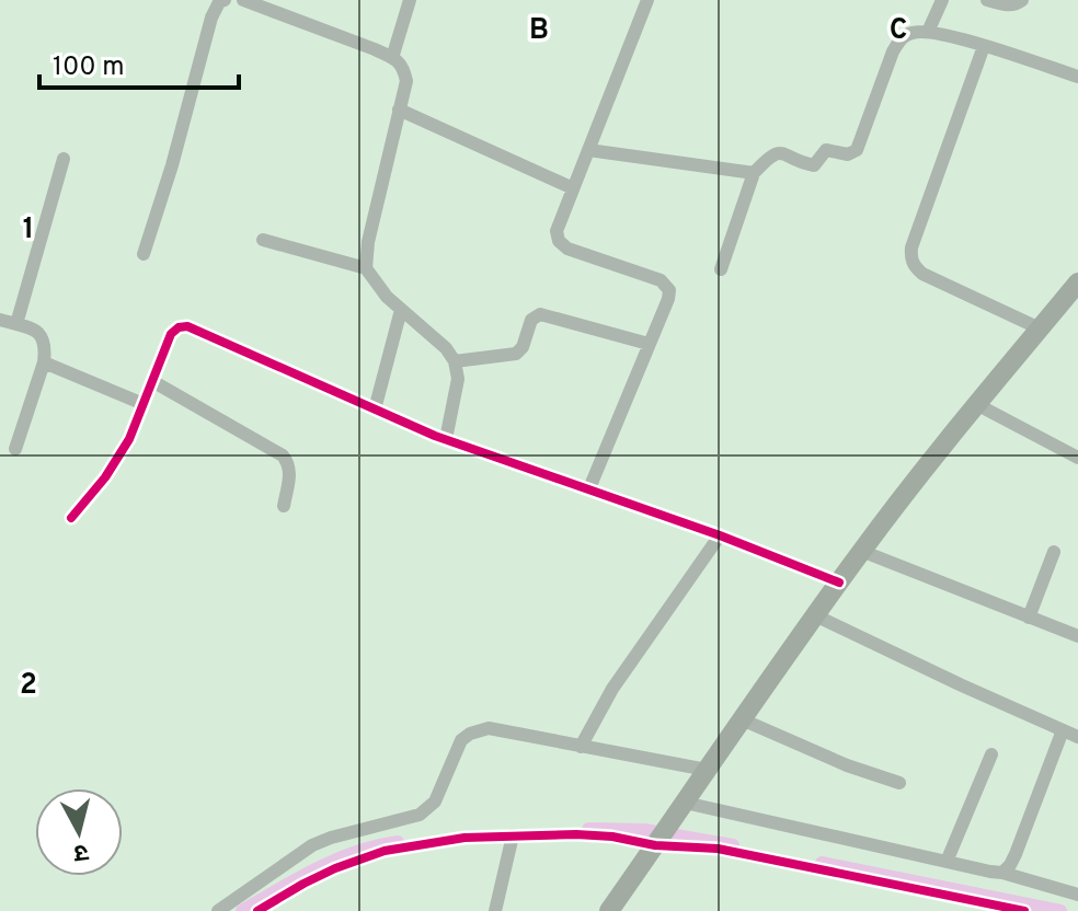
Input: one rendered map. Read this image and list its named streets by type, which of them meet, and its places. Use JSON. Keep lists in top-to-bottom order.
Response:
{
  "scale_bar": "100 m",
  "north": "bottom",
  "grid": {
    "columns": ["B", "C"],
    "rows": ["1", "2"]
  }
}
